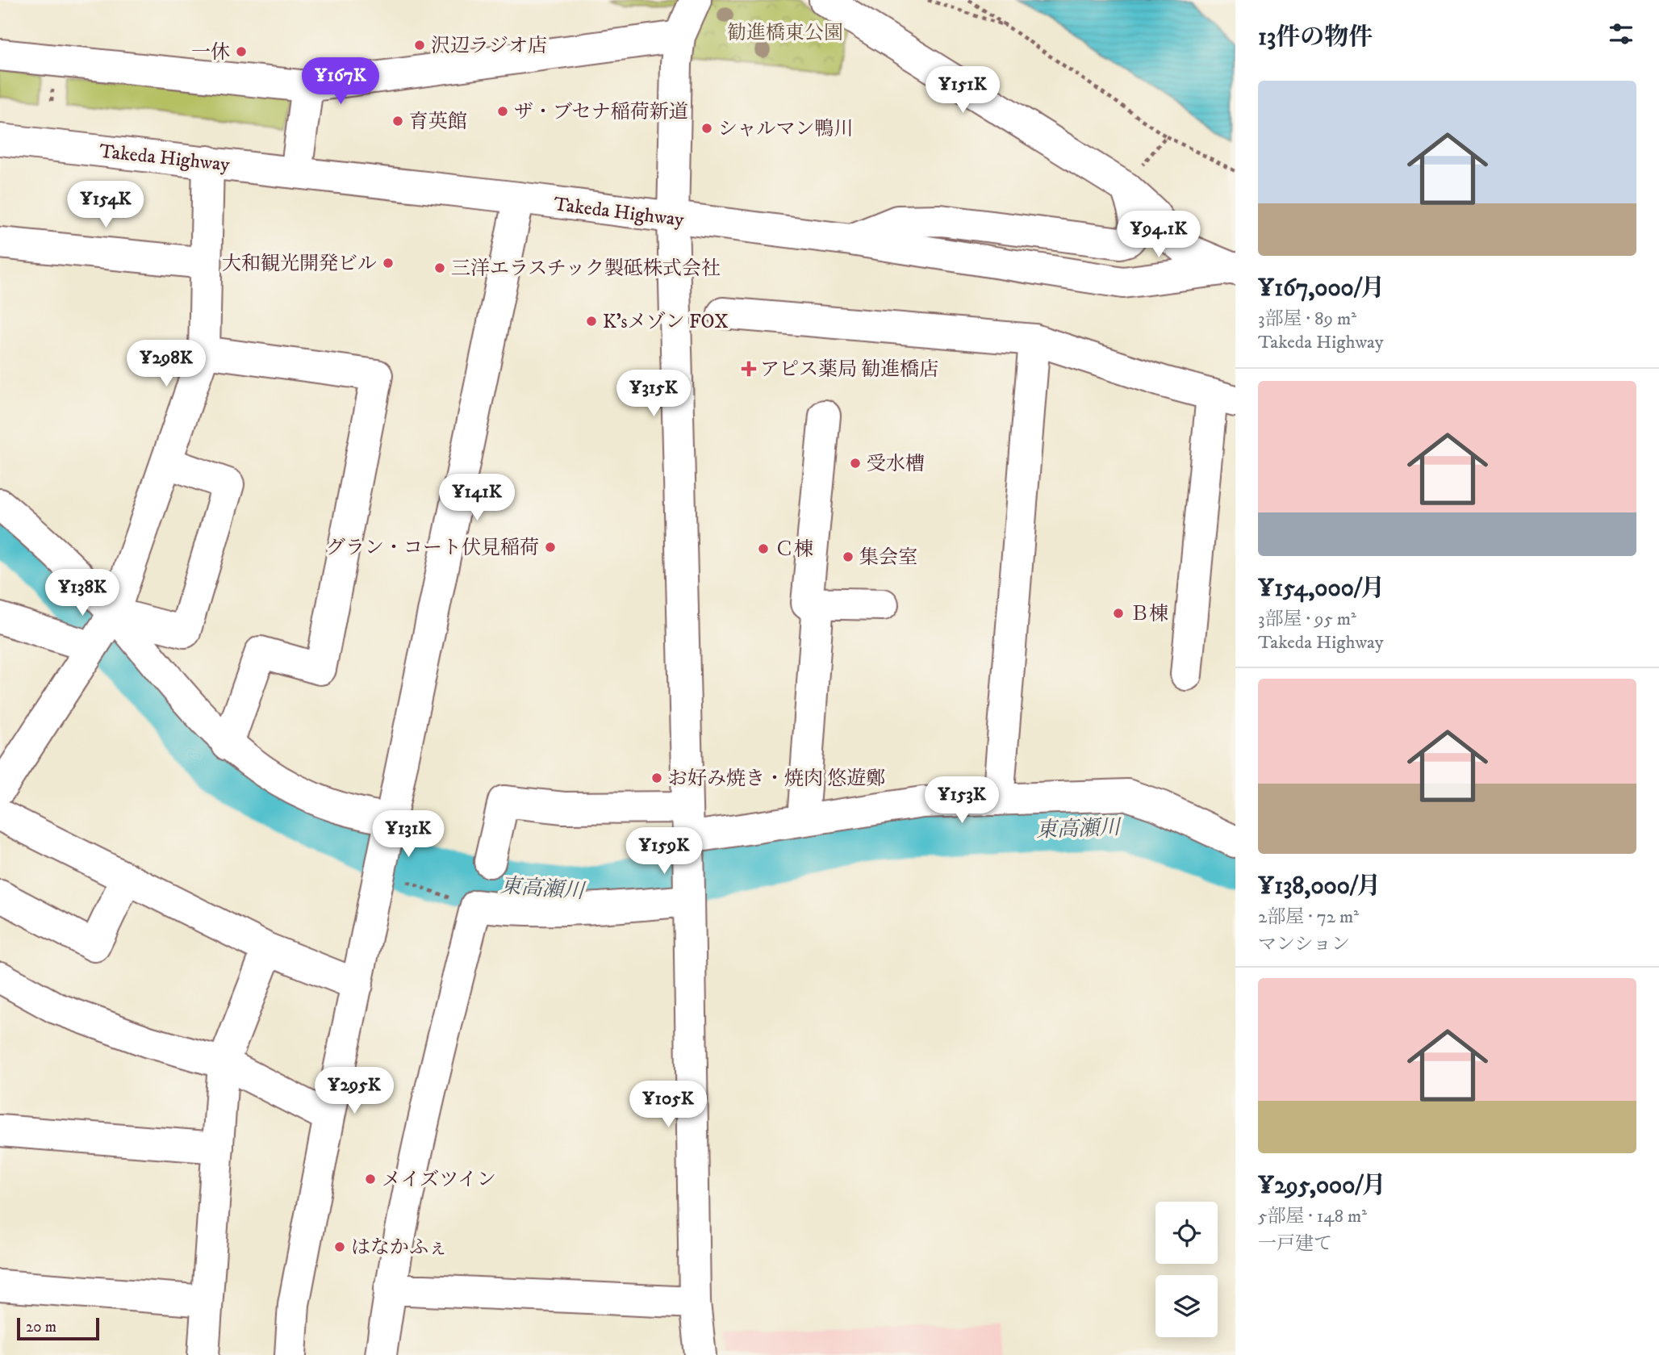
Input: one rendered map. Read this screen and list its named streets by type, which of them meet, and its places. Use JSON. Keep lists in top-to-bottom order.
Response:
{
  "streets": {
    "main road": ["Takeda Highway"]
  },
  "water": ["東高瀬川"],
  "parks": ["勧進橋東公園"],
  "places": {
    "other": [
      "沢辺ラジオ店",
      "一休",
      "ザ・ブセナ稲荷新道",
      "育英館",
      "シャルマン鴨川",
      "大和観光開発ビル",
      "三洋エラスチック製砥株式会社",
      "K’sメゾン FOX",
      "受水槽",
      "グラン・コート伏見稲荷",
      "Ｃ棟",
      "集会室",
      "Ｂ棟",
      "お好み焼き・焼肉 悠遊鄭",
      "メイズツイン",
      "はなかふぇ"
    ],
    "health": ["アピス薬局 勧進橋店"]
  },
  "scale_bar": "20 m",
  "page": {
    "heading": "13件の物件",
    "price": [
      "¥167K",
      "¥151K",
      "¥154K",
      "¥94.1K",
      "¥298K",
      "¥315K",
      "¥141K",
      "¥138K",
      "¥153K",
      "¥131K",
      "¥159K",
      "¥295K",
      "¥105K"
    ],
    "list": [
      {
        "name": "¥167,000/月",
        "note": "3部屋 · 89 m² · Takeda Highway"
      },
      {
        "name": "¥154,000/月",
        "note": "3部屋 · 95 m² · Takeda Highway"
      },
      {
        "name": "¥138,000/月",
        "note": "2部屋 · 72 m² · マンション"
      },
      {
        "name": "¥295,000/月",
        "note": "5部屋 · 148 m² · 一戸建て"
      }
    ],
    "scale": "20 m"
  }
}
